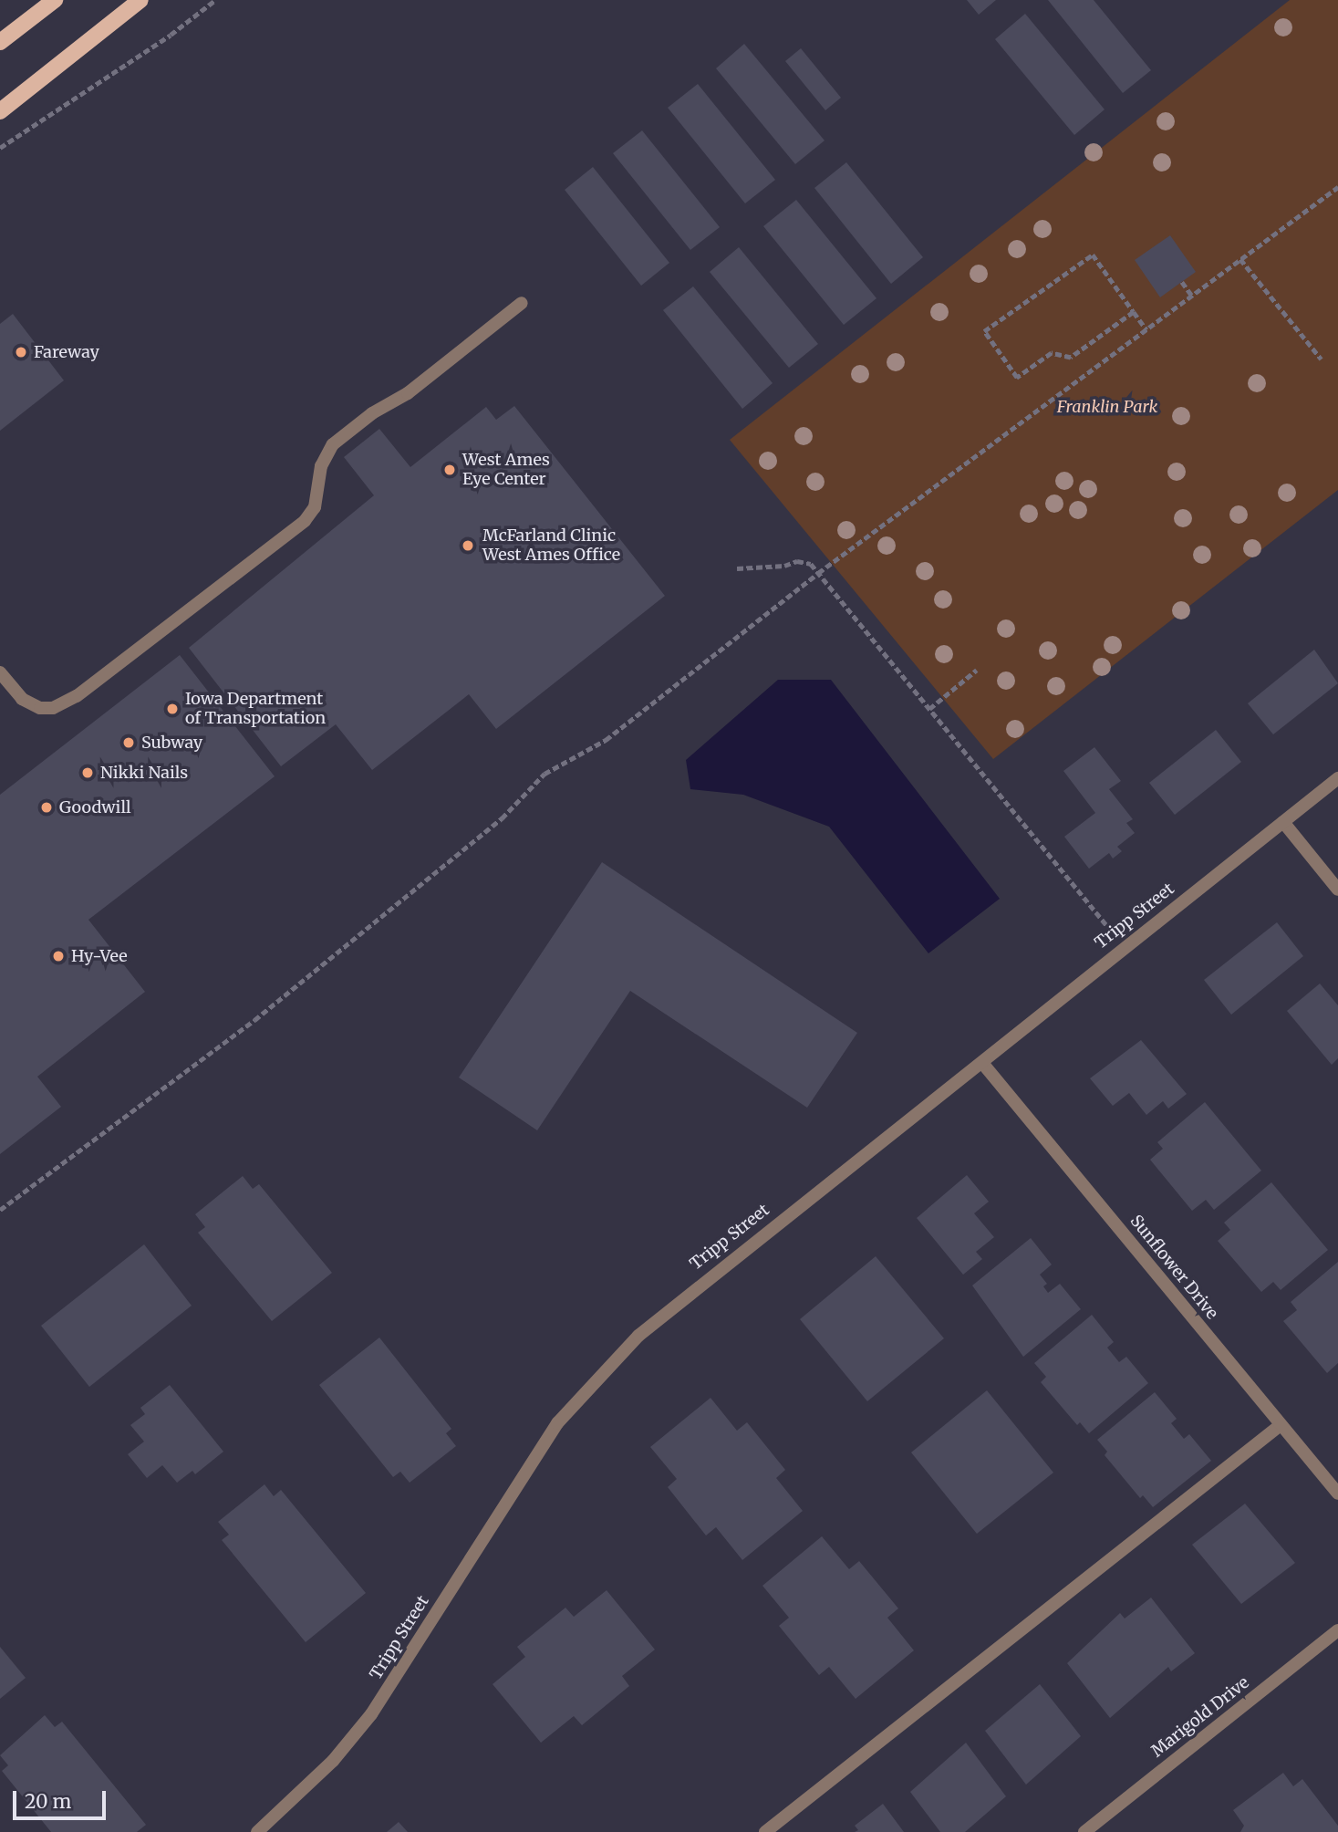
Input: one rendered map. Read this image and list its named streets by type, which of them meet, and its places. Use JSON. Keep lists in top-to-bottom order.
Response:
{
  "streets": {
    "street": ["Tripp Street", "Sunflower Drive", "Marigold Drive"]
  },
  "crossings": [
    ["Tripp Street", "Sunflower Drive"]
  ],
  "parks": ["Franklin Park"],
  "places": [
    "Fareway",
    "West Ames Eye Center",
    "McFarland Clinic West Ames Office",
    "Iowa Department of Transportation",
    "Subway",
    "Nikki Nails",
    "Goodwill",
    "Hy-Vee"
  ],
  "scale_bar": "20 m"
}
